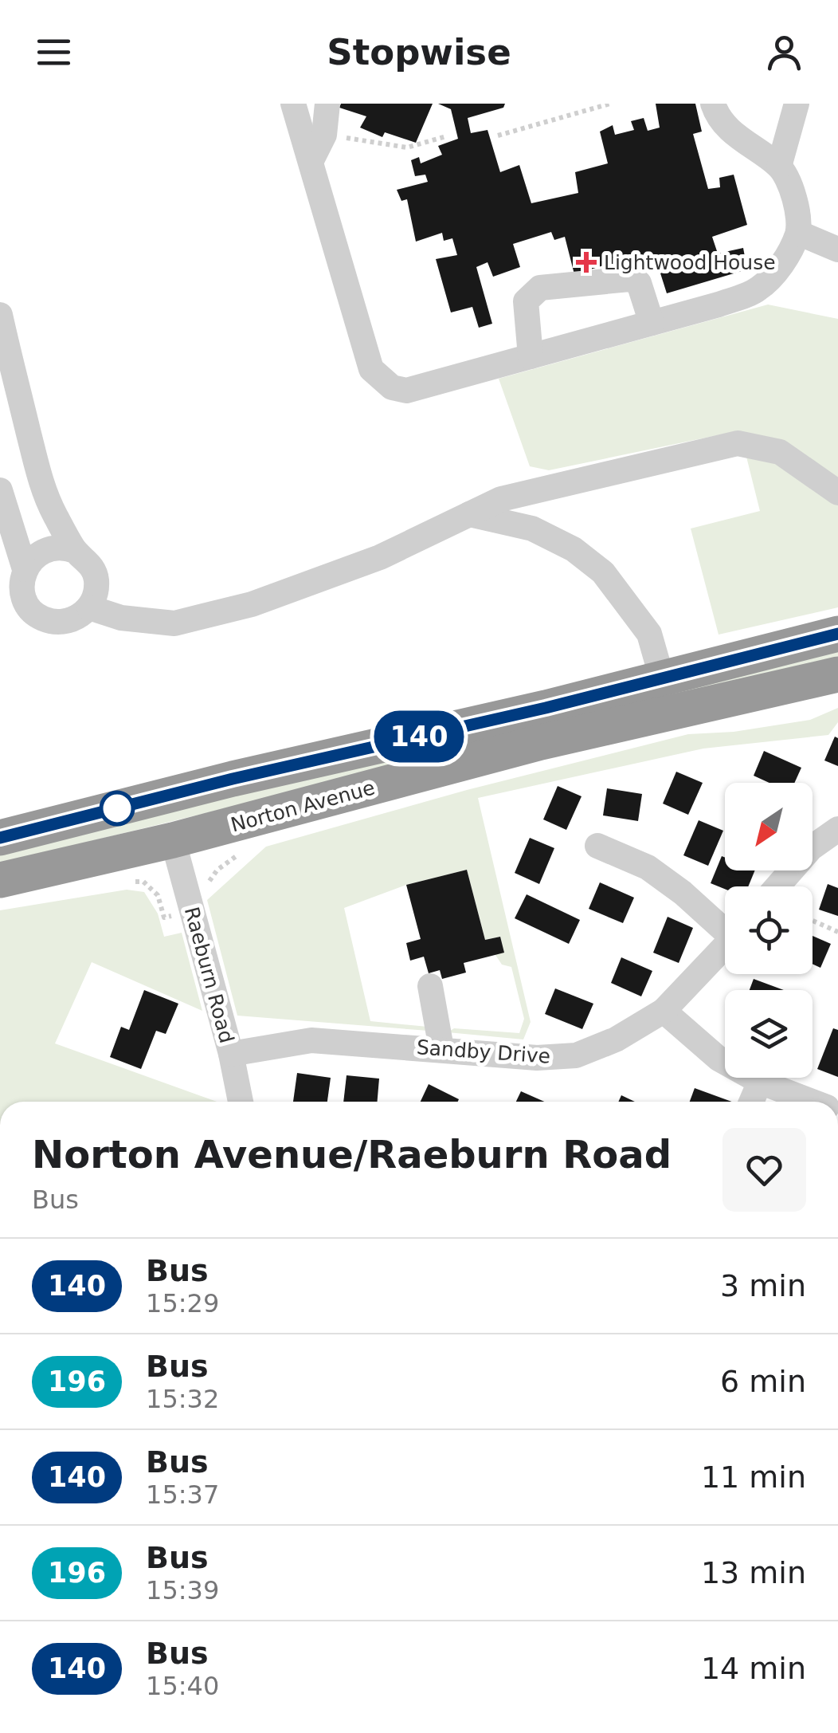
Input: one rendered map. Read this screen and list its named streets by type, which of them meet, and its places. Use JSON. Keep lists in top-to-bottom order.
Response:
{
  "streets": {
    "highway": ["Norton Avenue"],
    "street": ["Raeburn Road", "Sandby Drive"]
  },
  "crossings": [
    ["Norton Avenue", "Raeburn Road"],
    ["Raeburn Road", "Sandby Drive"]
  ],
  "places": {
    "health": ["Lightwood House"]
  },
  "lines": ["bus line 140"],
  "north": "bottom left",
  "page": {
    "header": "Stopwise",
    "on_map": "140",
    "heading": ["Norton Avenue/Raeburn Road", "Bus"],
    "list": [
      {
        "mark": "140",
        "name": "Bus",
        "note": "15:29",
        "value": "3 min"
      },
      {
        "mark": "196",
        "name": "Bus",
        "note": "15:32",
        "value": "6 min"
      },
      {
        "mark": "140",
        "name": "Bus",
        "note": "15:37",
        "value": "11 min"
      },
      {
        "mark": "196",
        "name": "Bus",
        "note": "15:39",
        "value": "13 min"
      },
      {
        "mark": "140",
        "name": "Bus",
        "note": "15:40",
        "value": "14 min"
      }
    ]
  }
}
